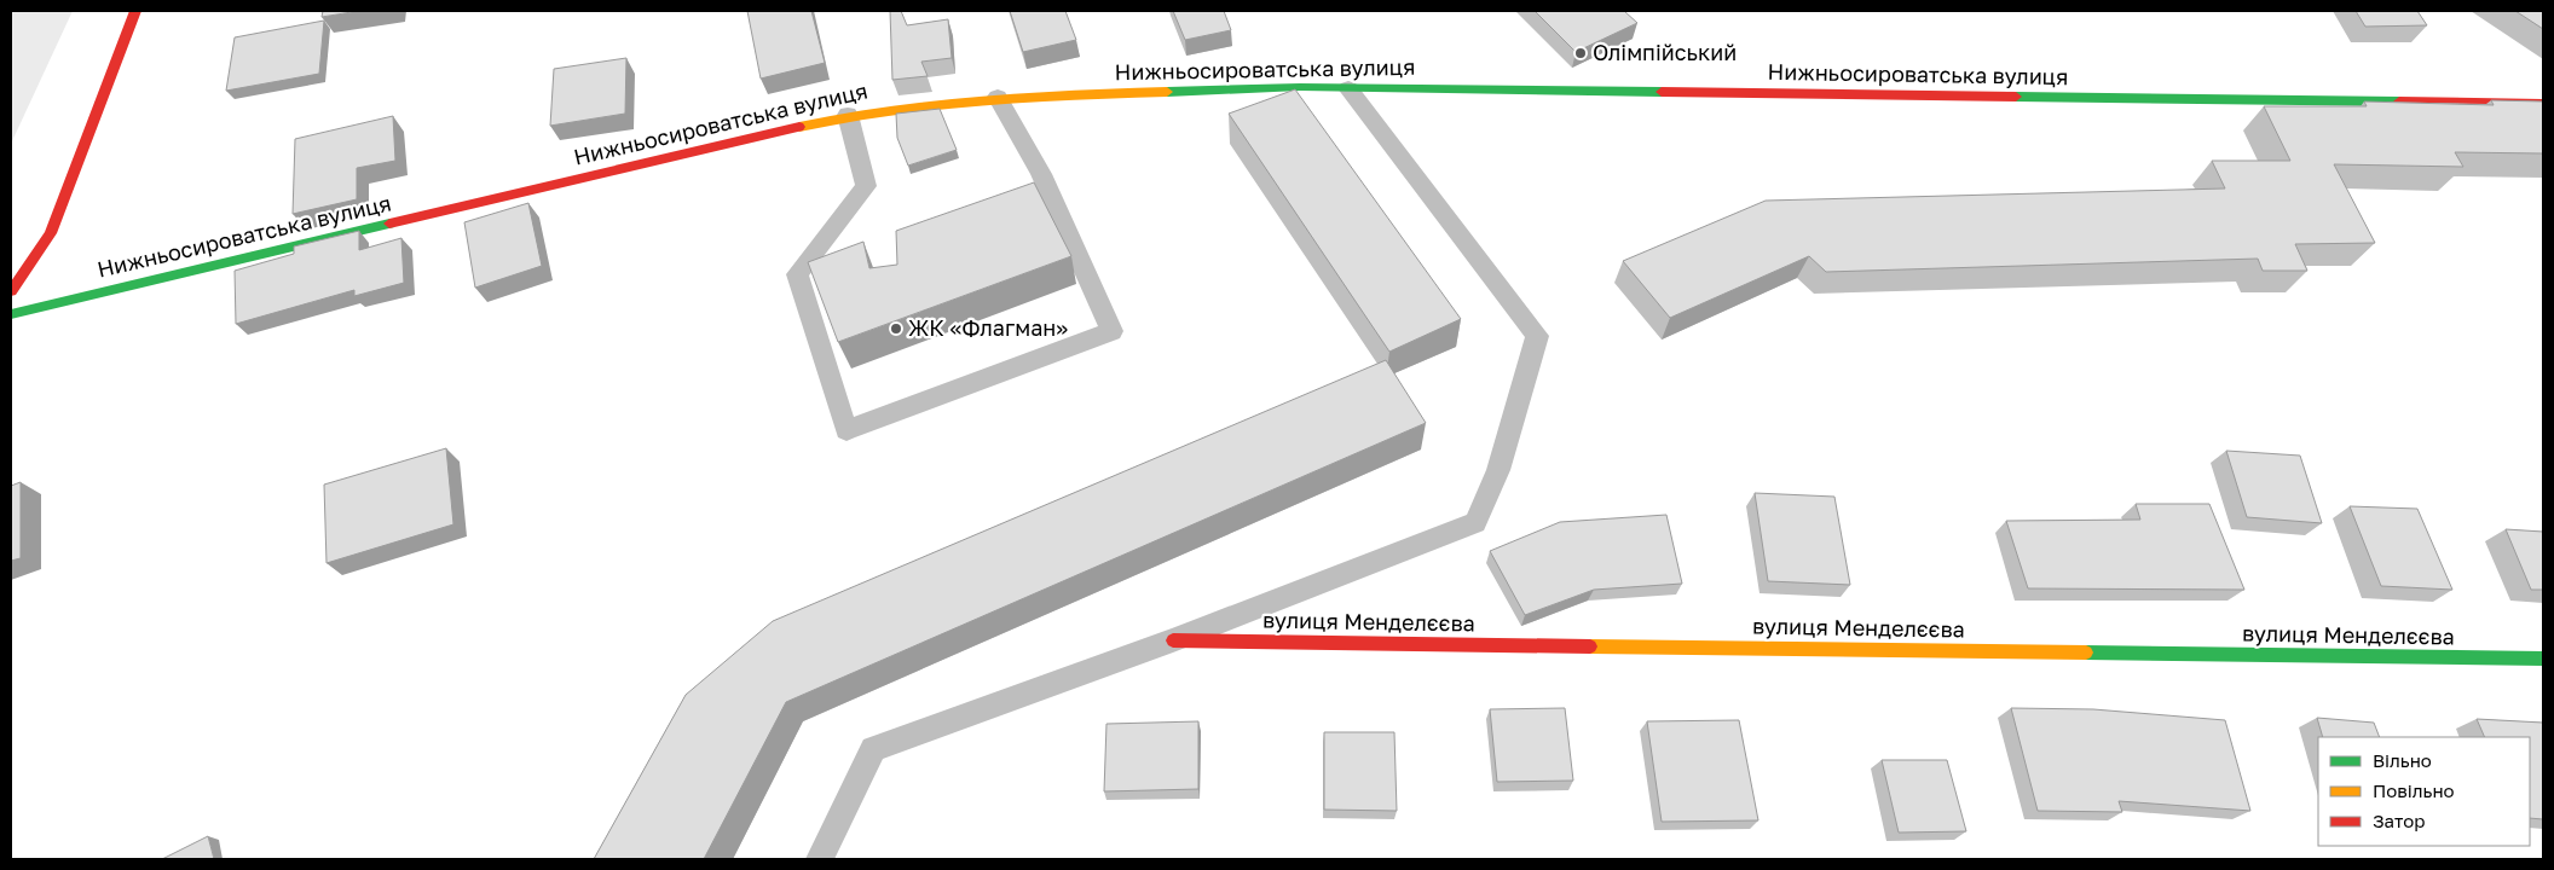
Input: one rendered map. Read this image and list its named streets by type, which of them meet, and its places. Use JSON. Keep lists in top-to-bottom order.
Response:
{
  "streets": {
    "street": ["Нижньосироватська вулиця", "вулиця Менделєєва"]
  },
  "places": ["Олімпійський", "ЖК «Флагман»"],
  "legend": ["Вільно", "Повільно", "Затор"]
}
